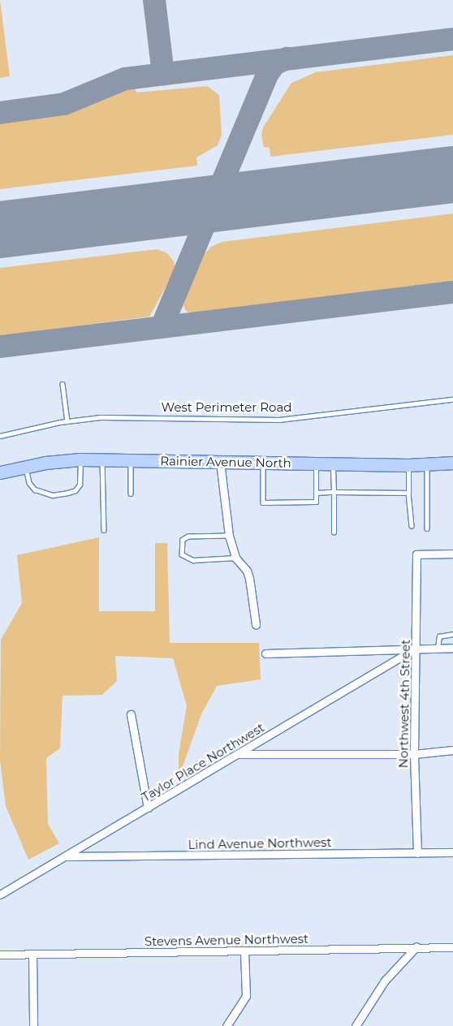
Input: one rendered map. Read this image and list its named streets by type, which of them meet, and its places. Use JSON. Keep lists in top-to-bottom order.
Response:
{
  "streets": {
    "main road": ["Rainier Avenue North"],
    "street": [
      "Northwest 4th Street",
      "Taylor Place Northwest",
      "Lind Avenue Northwest",
      "Stevens Avenue Northwest"
    ],
    "lane": ["West Perimeter Road"]
  },
  "crossings": [
    ["Northwest 4th Street", "Taylor Place Northwest"],
    ["Northwest 4th Street", "Lind Avenue Northwest"],
    ["Taylor Place Northwest", "Lind Avenue Northwest"]
  ]
}
